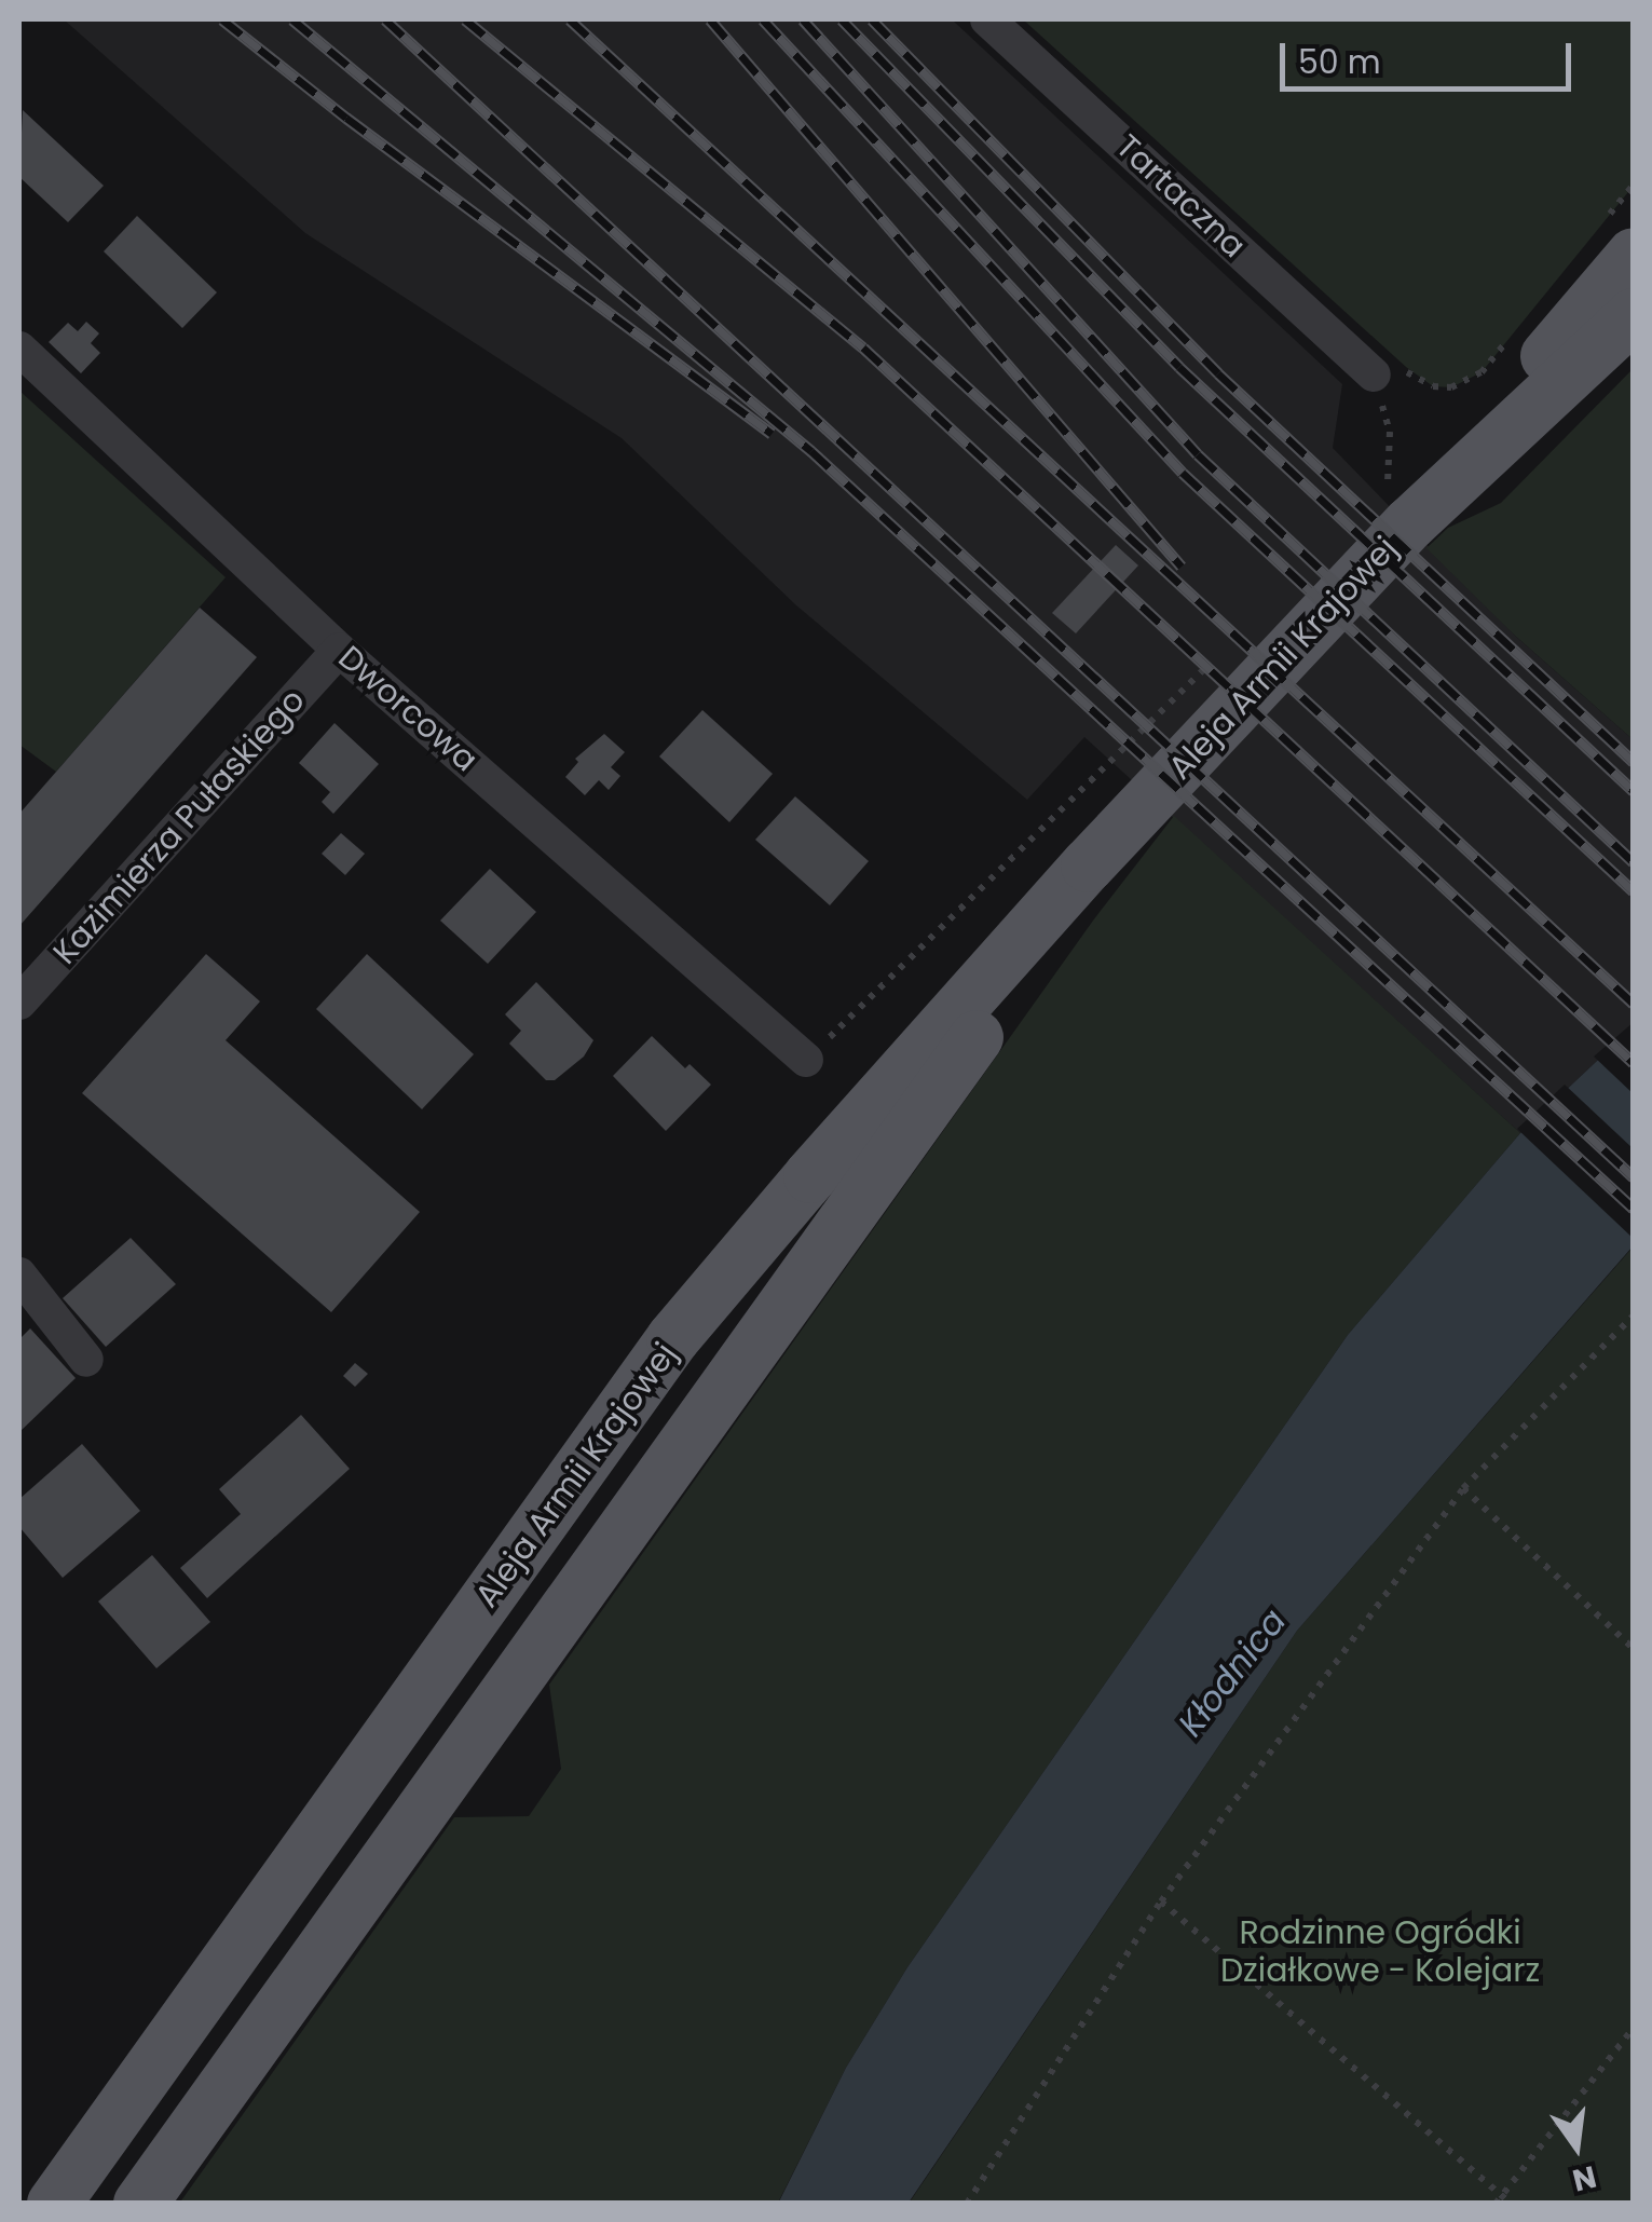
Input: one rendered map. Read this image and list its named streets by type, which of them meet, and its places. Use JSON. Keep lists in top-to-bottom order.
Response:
{
  "streets": {
    "main road": ["Aleja Armii Krajowej"],
    "street": ["Tartaczna", "Dworcowa", "Kazimierza Pułaskiego"]
  },
  "crossings": [
    ["Dworcowa", "Kazimierza Pułaskiego"]
  ],
  "water": ["Kłodnica"],
  "parks": ["Rodzinne Ogródki Działkowe - Kolejarz"],
  "scale_bar": "50 m",
  "north": "bottom"
}
